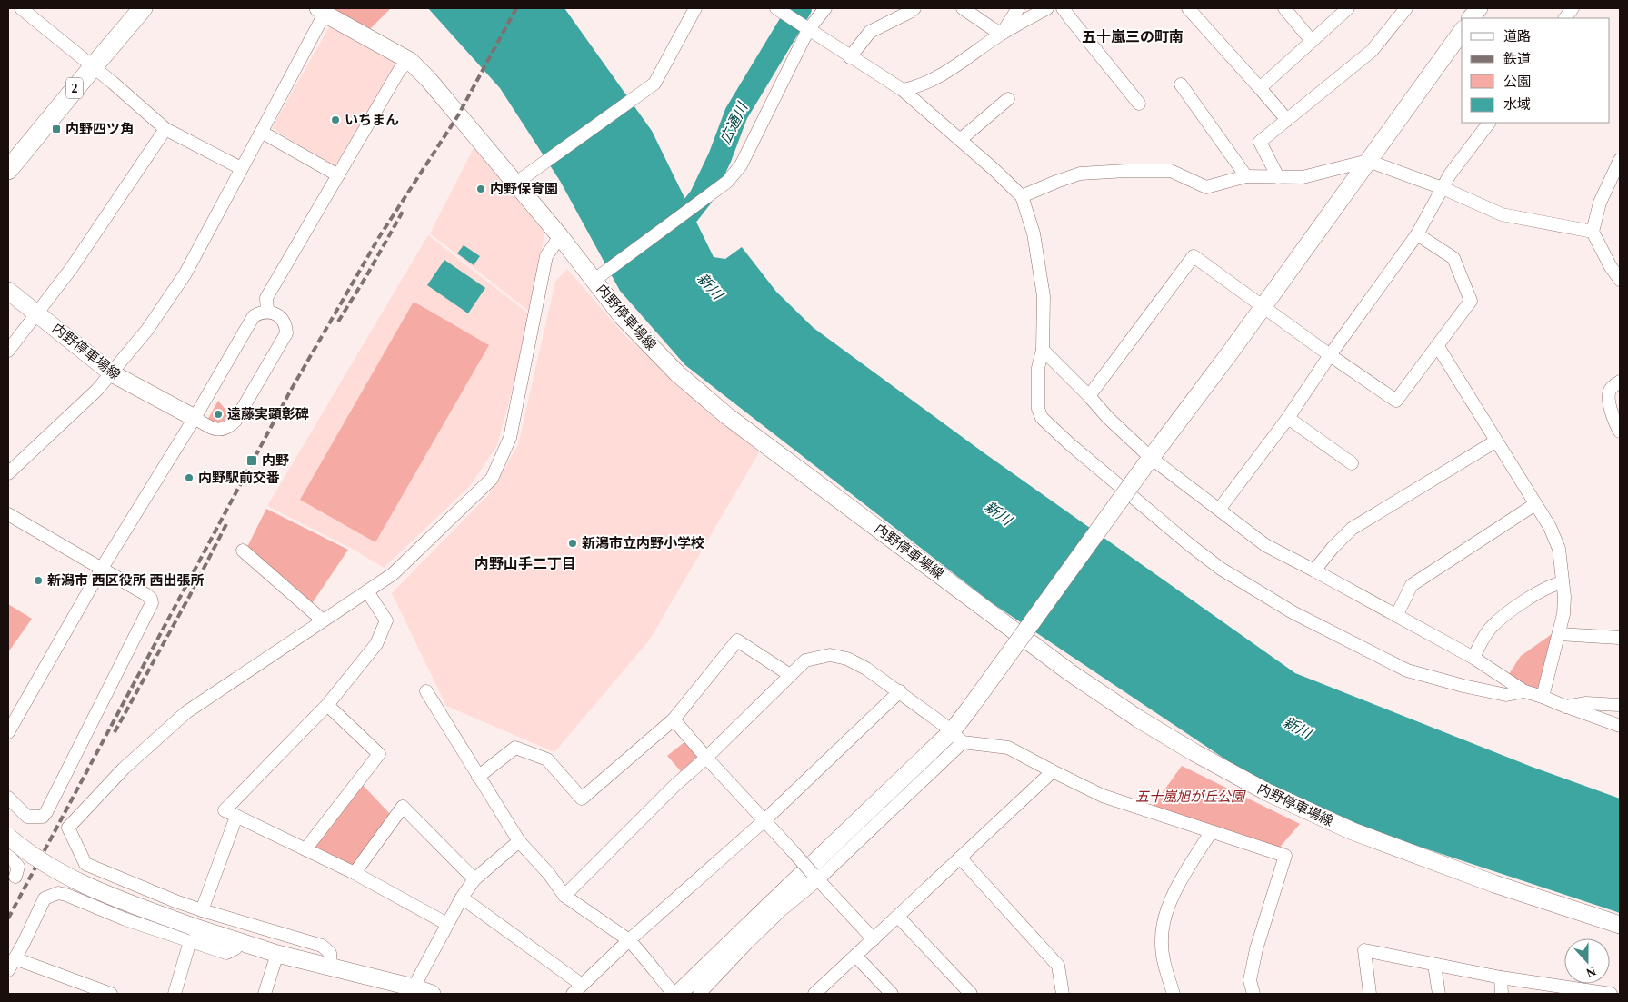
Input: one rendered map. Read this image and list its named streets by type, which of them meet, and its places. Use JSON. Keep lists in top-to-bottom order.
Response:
{
  "streets": {
    "main road": ["2", "内野停車場線"]
  },
  "districts": ["五十嵐三の町南", "内野山手二丁目"],
  "water": ["広通川", "新川"],
  "parks": ["五十嵐旭が丘公園"],
  "places": {
    "other": [
      "いちまん",
      "内野保育園",
      "遠藤実顕彰碑",
      "内野駅前交番",
      "新潟市立内野小学校",
      "新潟市 西区役所 西出張所"
    ],
    "transit": ["内野四ツ角", "内野"]
  },
  "legend": [
    "道路",
    "鉄道",
    "公園",
    "水域"
  ],
  "north": "bottom"
}
